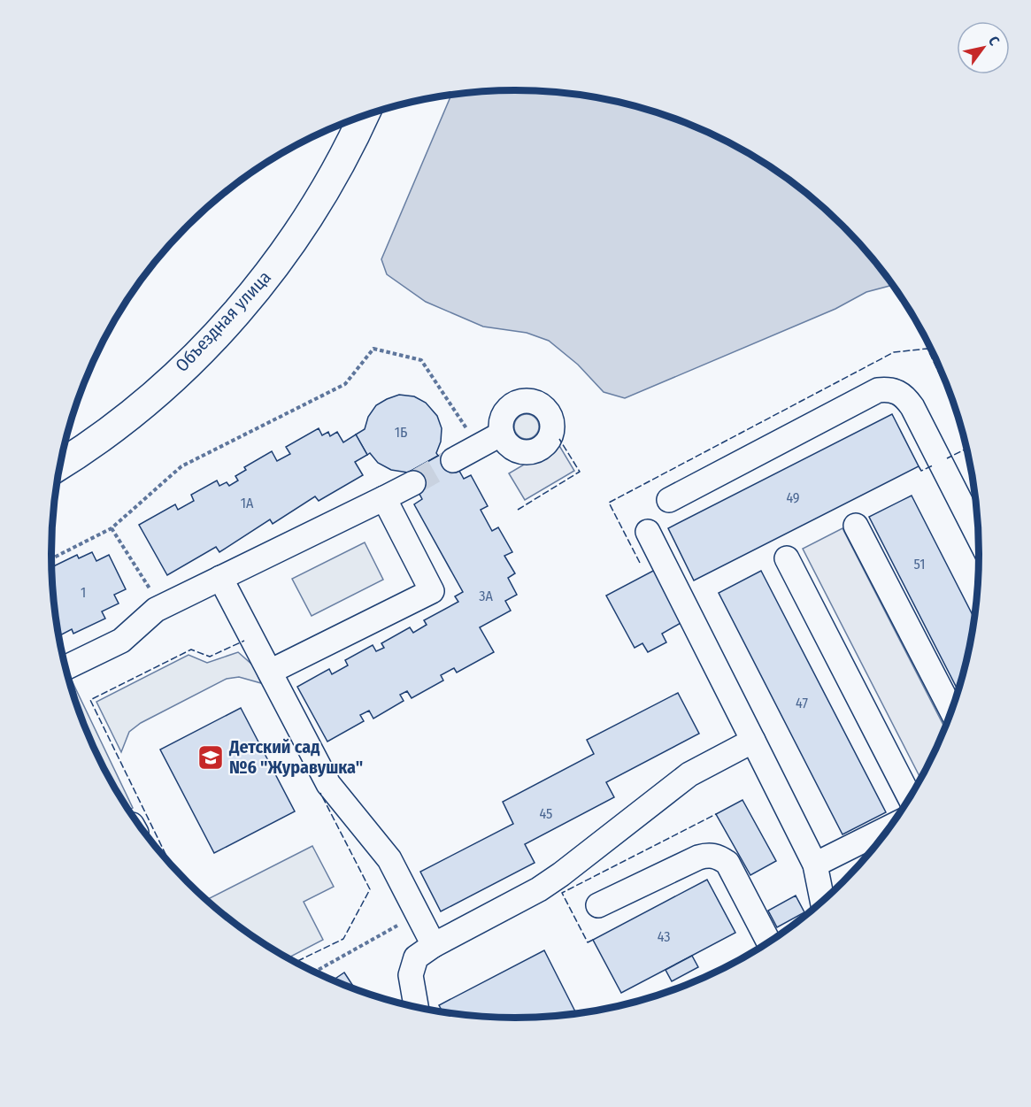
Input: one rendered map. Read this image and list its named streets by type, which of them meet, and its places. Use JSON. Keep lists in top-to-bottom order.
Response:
{
  "streets": {
    "main road": ["Объездная улица"]
  },
  "places": {
    "school or university": ["Детский сад №6 \"Журавушка\""]
  },
  "house_numbers": [
    "1Б",
    "49",
    "1А",
    "51",
    "1",
    "3А",
    "47",
    "45",
    "43"
  ],
  "north": "top right"
}
